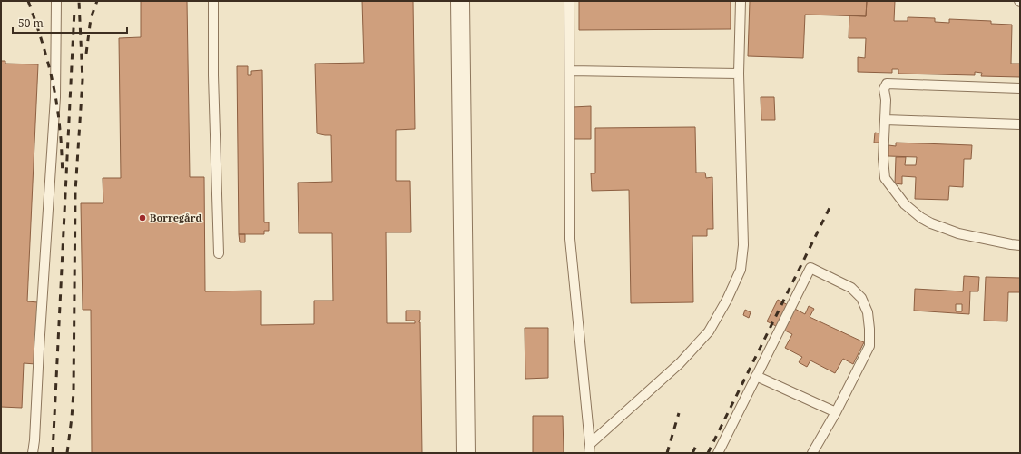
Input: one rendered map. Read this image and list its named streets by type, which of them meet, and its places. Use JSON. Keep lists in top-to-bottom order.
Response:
{
  "places": ["Borregård"],
  "scale_bar": "50 m"
}
